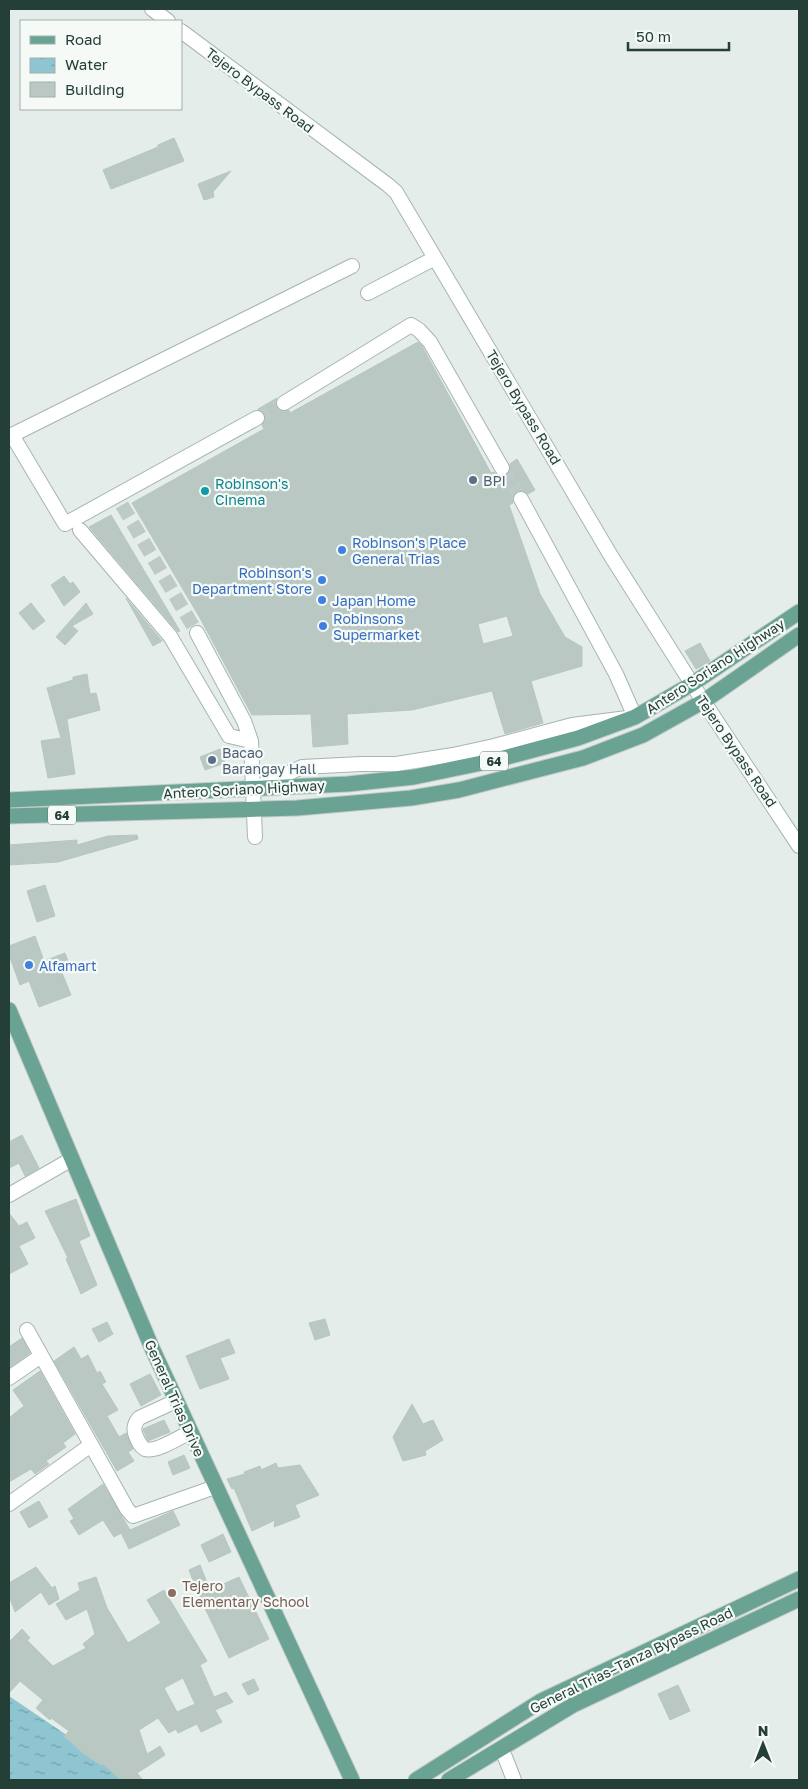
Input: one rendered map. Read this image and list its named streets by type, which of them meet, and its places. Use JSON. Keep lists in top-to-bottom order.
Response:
{
  "streets": {
    "main road": [
      "Antero Soriano Highway",
      "64",
      "General Trias Drive",
      "General Trias–Tanza Bypass Road"
    ],
    "street": ["Tejero Bypass Road"]
  },
  "crossings": [
    ["Tejero Bypass Road", "Antero Soriano Highway"]
  ],
  "places": [
    "BPI",
    "Robinson's Cinema",
    "Robinson's Place General Trias",
    "Robinson's Department Store",
    "Japan Home",
    "Robinsons Supermarket",
    "Bacao Barangay Hall",
    "Alfamart",
    "Tejero Elementary School"
  ],
  "legend": ["Road", "Water", "Building"],
  "scale_bar": "50 m",
  "north": "top"
}
